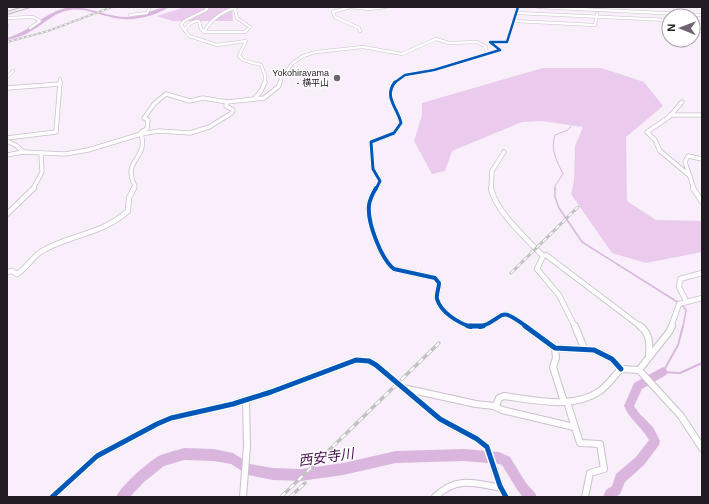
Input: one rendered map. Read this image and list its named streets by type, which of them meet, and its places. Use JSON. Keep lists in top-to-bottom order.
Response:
{
  "water": ["西安寺川"],
  "places": ["Yokohirayama - 横平山"],
  "north": "left"
}
